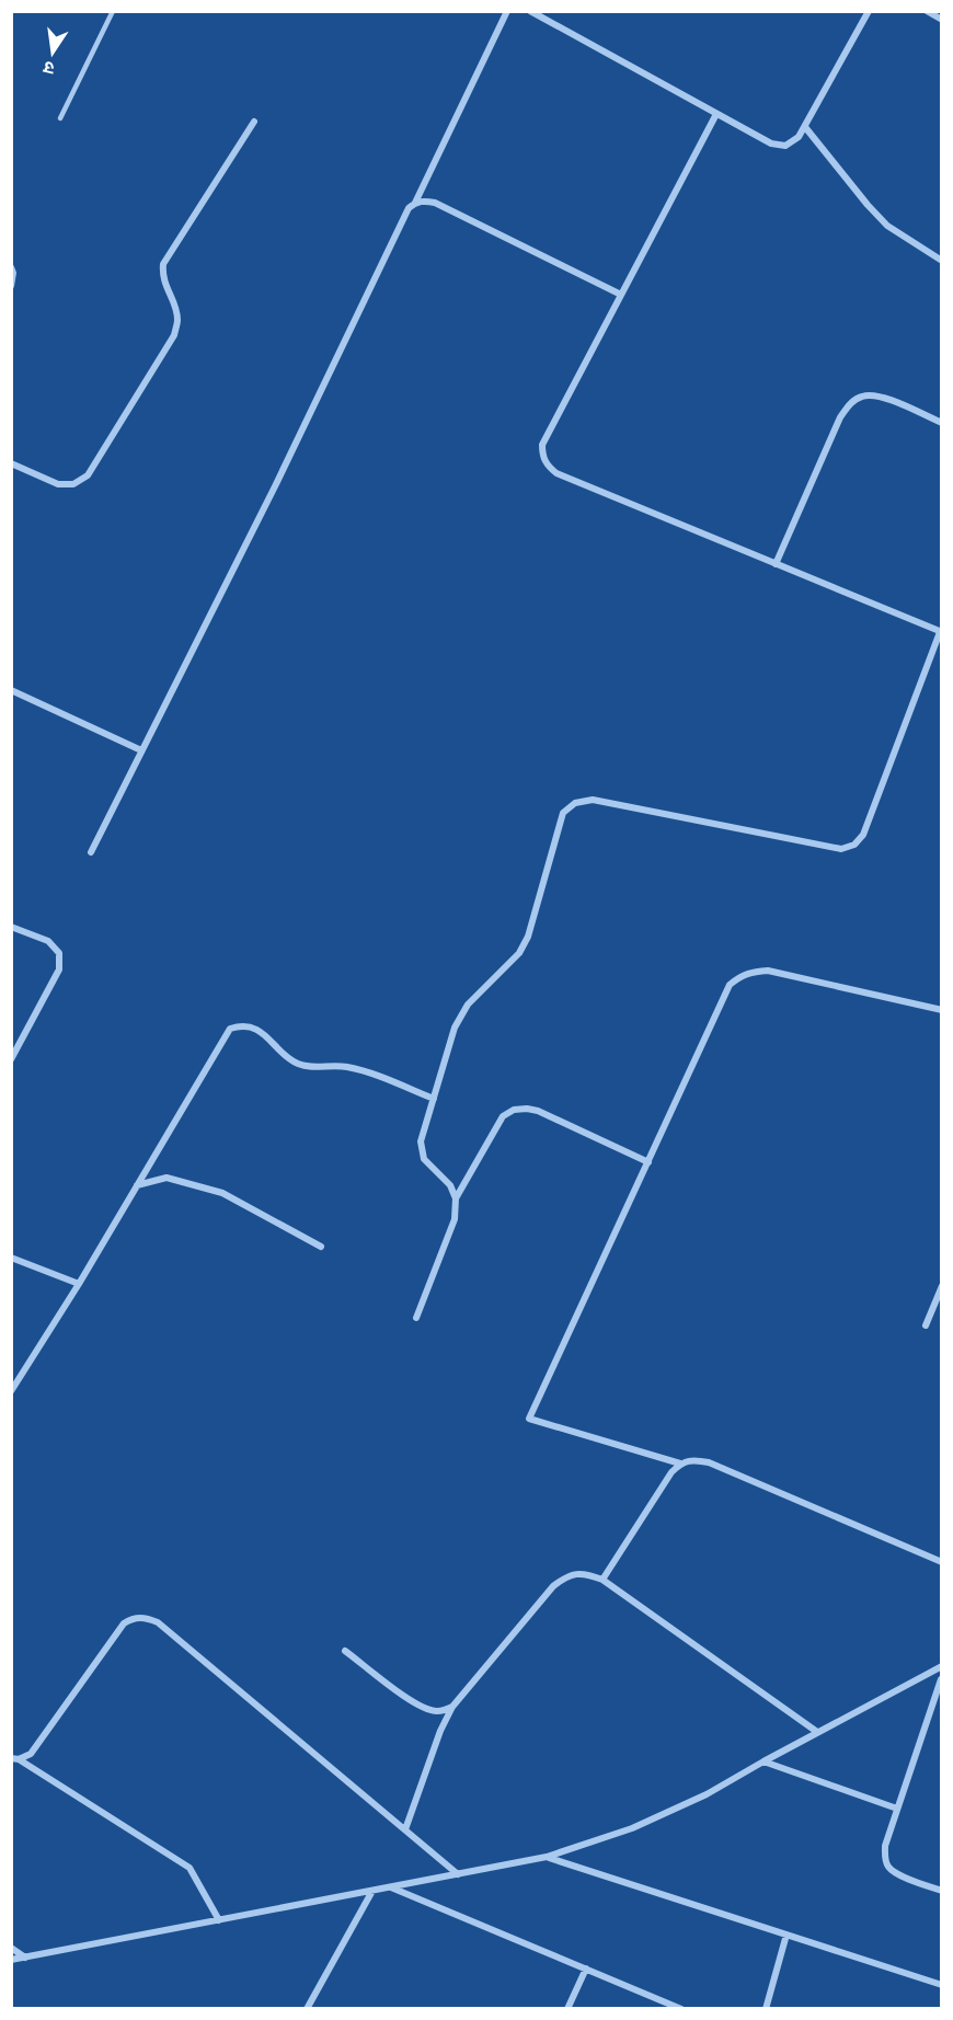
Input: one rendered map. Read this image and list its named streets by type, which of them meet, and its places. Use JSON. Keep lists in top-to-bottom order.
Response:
{
  "north": "bottom"
}
